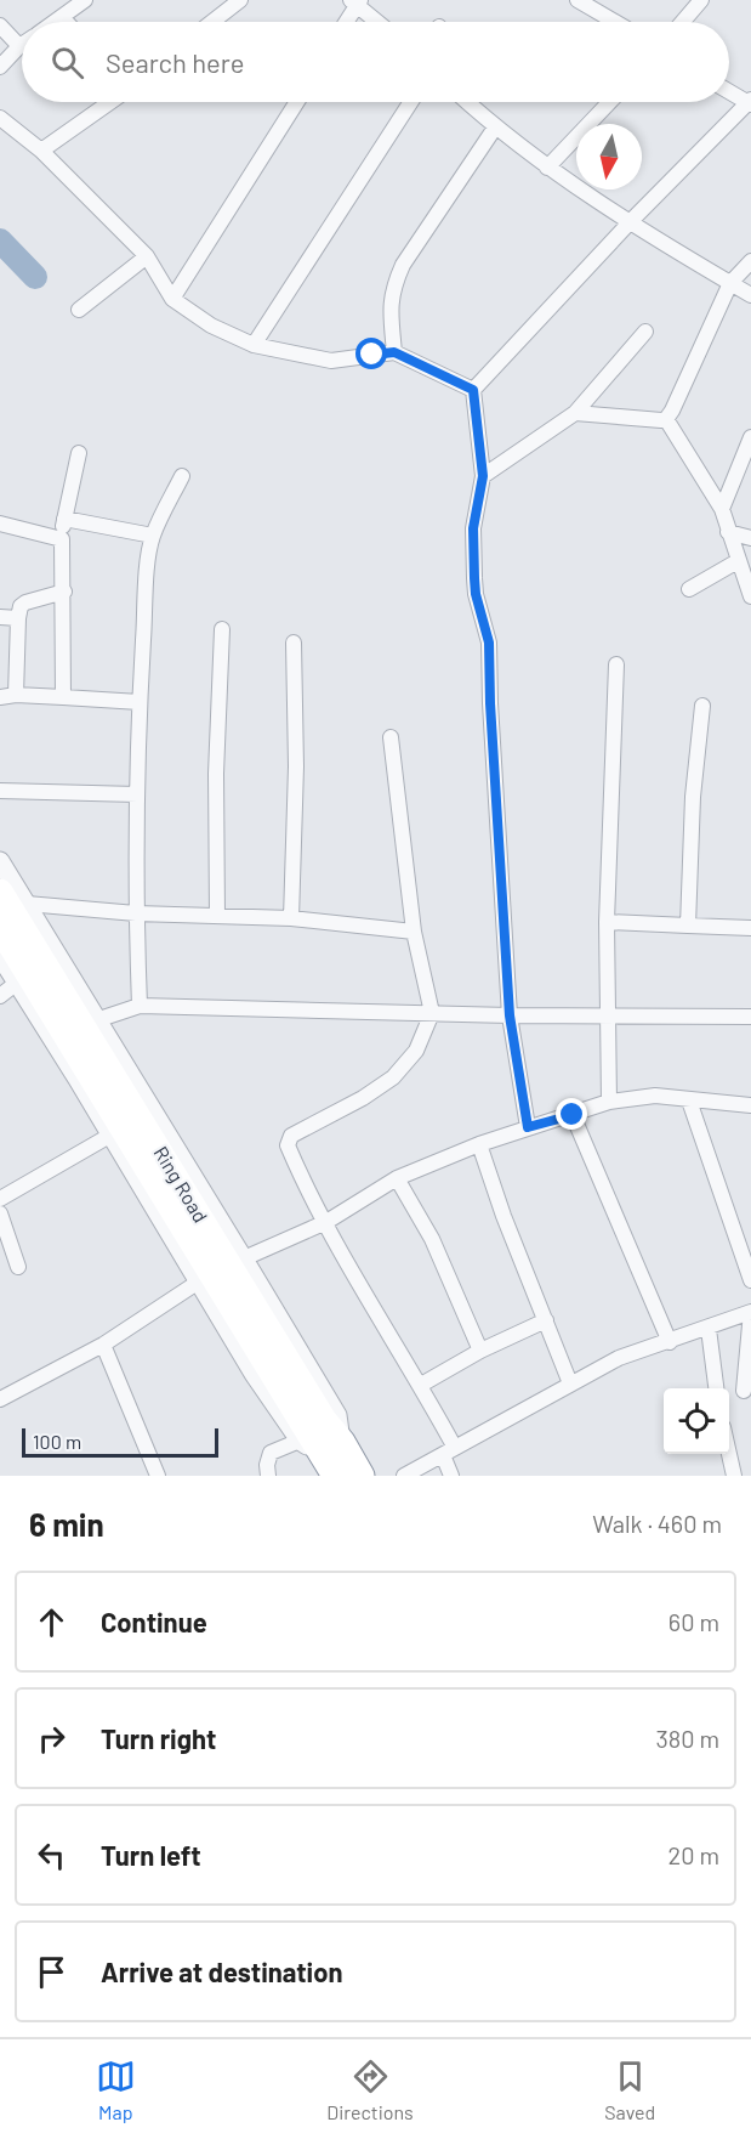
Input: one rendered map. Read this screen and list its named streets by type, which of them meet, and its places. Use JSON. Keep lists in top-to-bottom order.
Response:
{
  "streets": {
    "highway": ["Ring Road"]
  },
  "scale_bar": "100 m",
  "north": "bottom",
  "page": {
    "search": "Search here",
    "scale": "100 m",
    "heading": ["6 min", "Walk · 460 m"],
    "list": [
      ["Continue", "60 m"],
      ["Turn right", "380 m"],
      ["Turn left", "20 m"],
      "Arrive at destination"
    ],
    "nav": ["Map", "Directions", "Saved"]
  }
}
